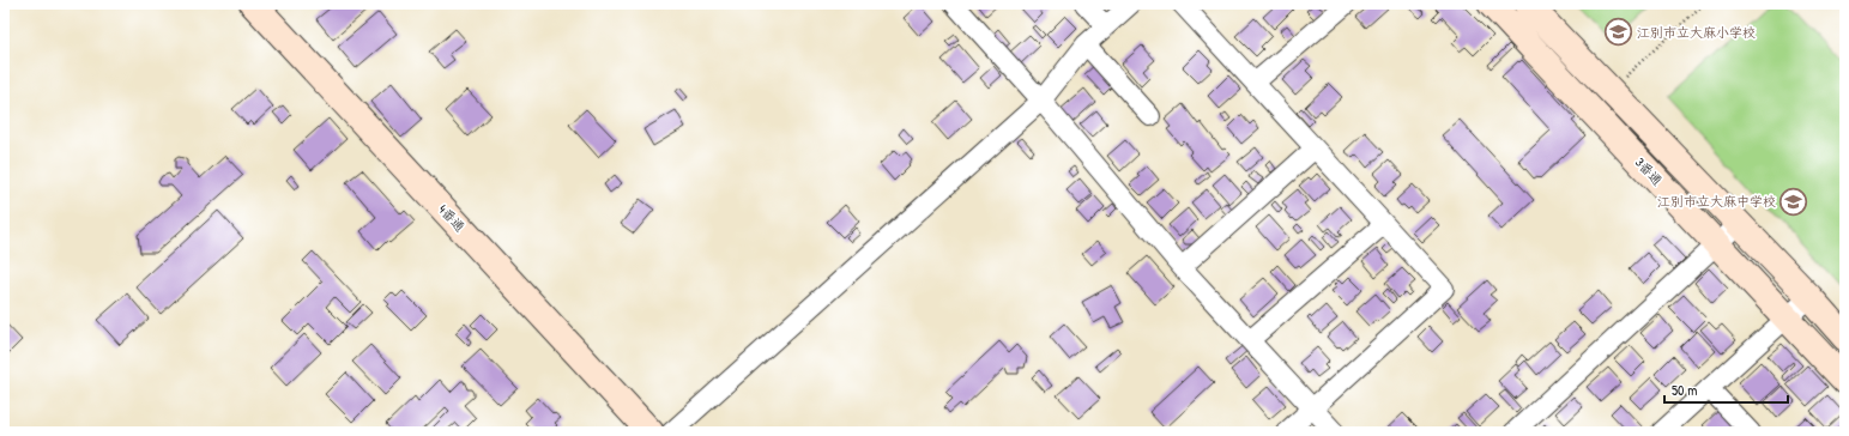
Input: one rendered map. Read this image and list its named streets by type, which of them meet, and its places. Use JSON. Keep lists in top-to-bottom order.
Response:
{
  "streets": {
    "street": ["3番通", "4番通"]
  },
  "places": {
    "school or university": ["江別市立大麻小学校", "江別市立大麻中学校"]
  },
  "scale_bar": "50 m"
}
